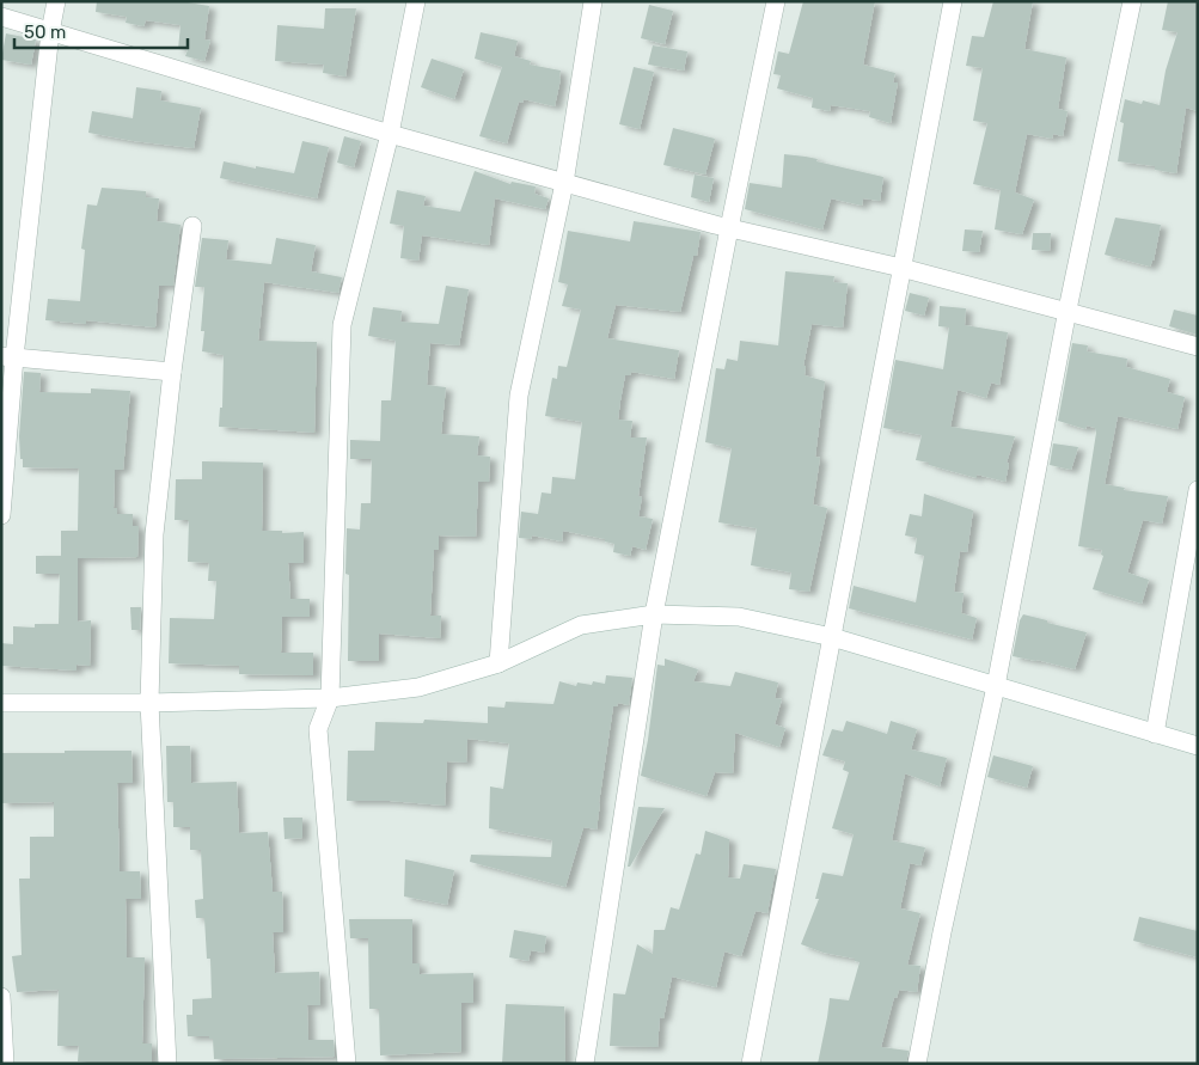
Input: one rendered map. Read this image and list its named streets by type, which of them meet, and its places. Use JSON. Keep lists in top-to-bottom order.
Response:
{
  "scale_bar": "50 m"
}
